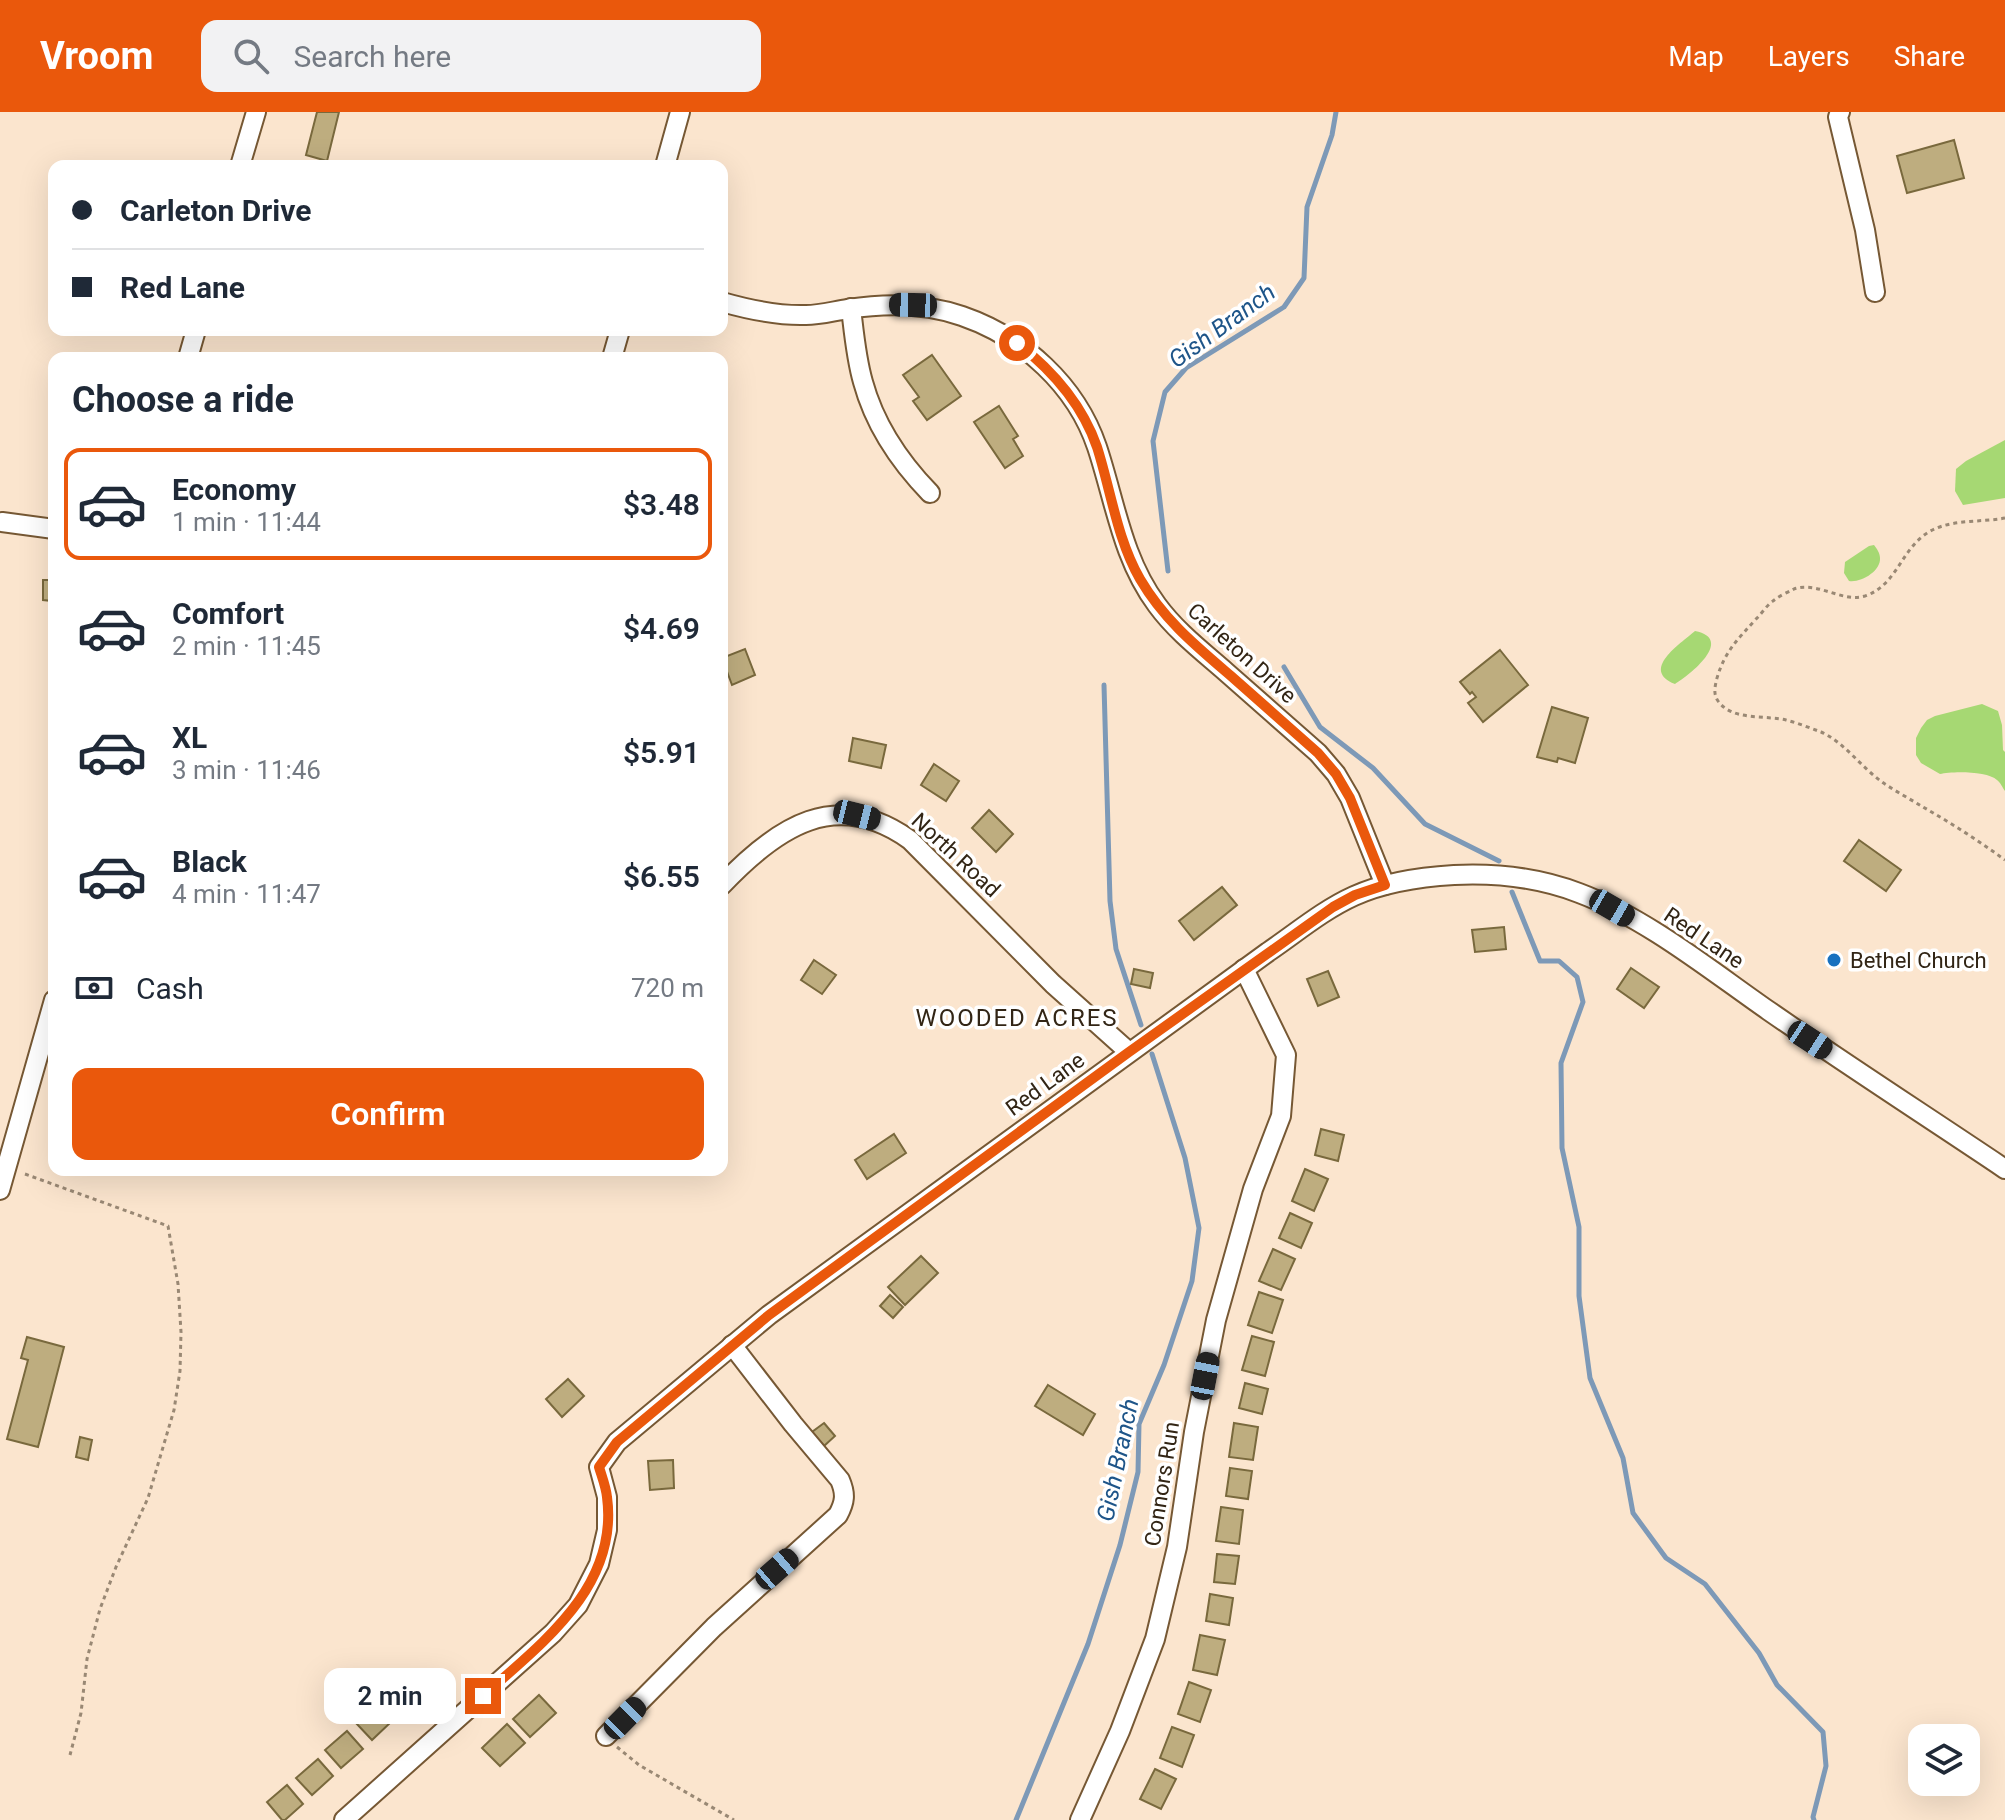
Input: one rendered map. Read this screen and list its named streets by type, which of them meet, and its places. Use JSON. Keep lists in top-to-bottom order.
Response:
{
  "streets": {
    "street": [
      "Carleton Drive",
      "North Road",
      "Red Lane",
      "Connors Run"
    ]
  },
  "crossings": [
    ["Carleton Drive", "Red Lane"],
    ["North Road", "Red Lane"],
    ["Red Lane", "Connors Run"]
  ],
  "districts": ["WOODED ACRES"],
  "water": ["Gish Branch"],
  "places": ["Bethel Church"],
  "page": {
    "header": "Vroom",
    "search": "Search here",
    "nav": ["Map", "Layers", "Share"],
    "banner": ["Carleton Drive", "Red Lane"],
    "heading": "Choose a ride",
    "list": [
      {
        "name": "Economy",
        "note": "1 min · 11:44",
        "value": "$3.48"
      },
      {
        "name": "Comfort",
        "note": "2 min · 11:45",
        "value": "$4.69"
      },
      {
        "name": "XL",
        "note": "3 min · 11:46",
        "value": "$5.91"
      },
      {
        "name": "Black",
        "note": "4 min · 11:47",
        "value": "$6.55"
      }
    ],
    "pay": ["Cash", "720 m"],
    "buttons": "Confirm",
    "bubble": "2 min"
  }
}
